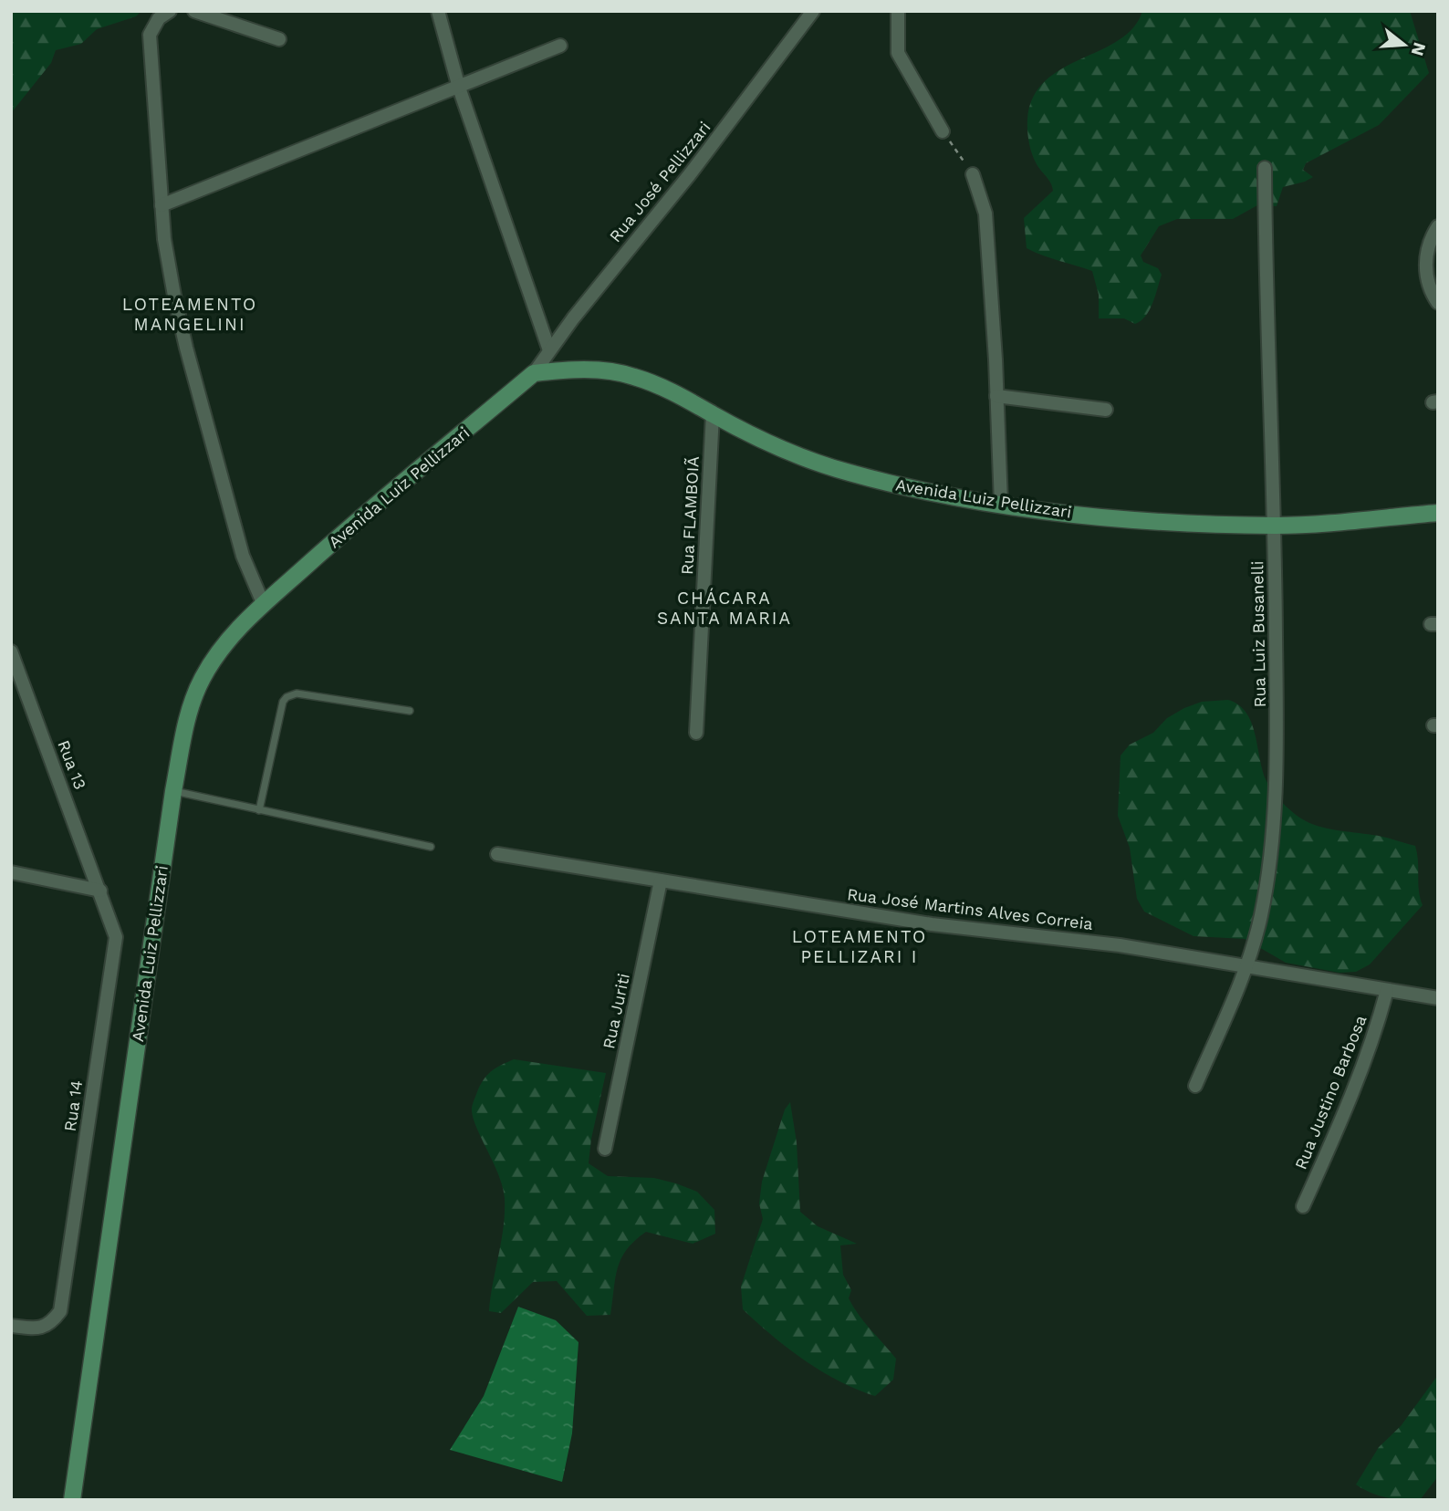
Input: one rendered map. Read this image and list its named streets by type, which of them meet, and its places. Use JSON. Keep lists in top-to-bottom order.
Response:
{
  "streets": {
    "main road": ["Avenida Luiz Pellizzari"],
    "street": [
      "Rua José Pellizzari",
      "Rua FLAMBOIÃ",
      "Rua Luiz Busanelli",
      "Rua 13",
      "Rua José Martins Alves Correia",
      "Rua Juriti",
      "Rua Justino Barbosa",
      "Rua 14"
    ]
  },
  "crossings": [
    ["Rua José Pellizzari", "Avenida Luiz Pellizzari"],
    ["Avenida Luiz Pellizzari", "Rua FLAMBOIÃ"],
    ["Avenida Luiz Pellizzari", "Rua Luiz Busanelli"],
    ["Rua Luiz Busanelli", "Rua José Martins Alves Correia"],
    ["Rua 13", "Rua 14"],
    ["Rua José Martins Alves Correia", "Rua Juriti"],
    ["Rua José Martins Alves Correia", "Rua Justino Barbosa"]
  ],
  "districts": ["LOTEAMENTO MANGELINI", "CHÁCARA SANTA MARIA", "LOTEAMENTO PELLIZARI I"],
  "north": "right"
}
